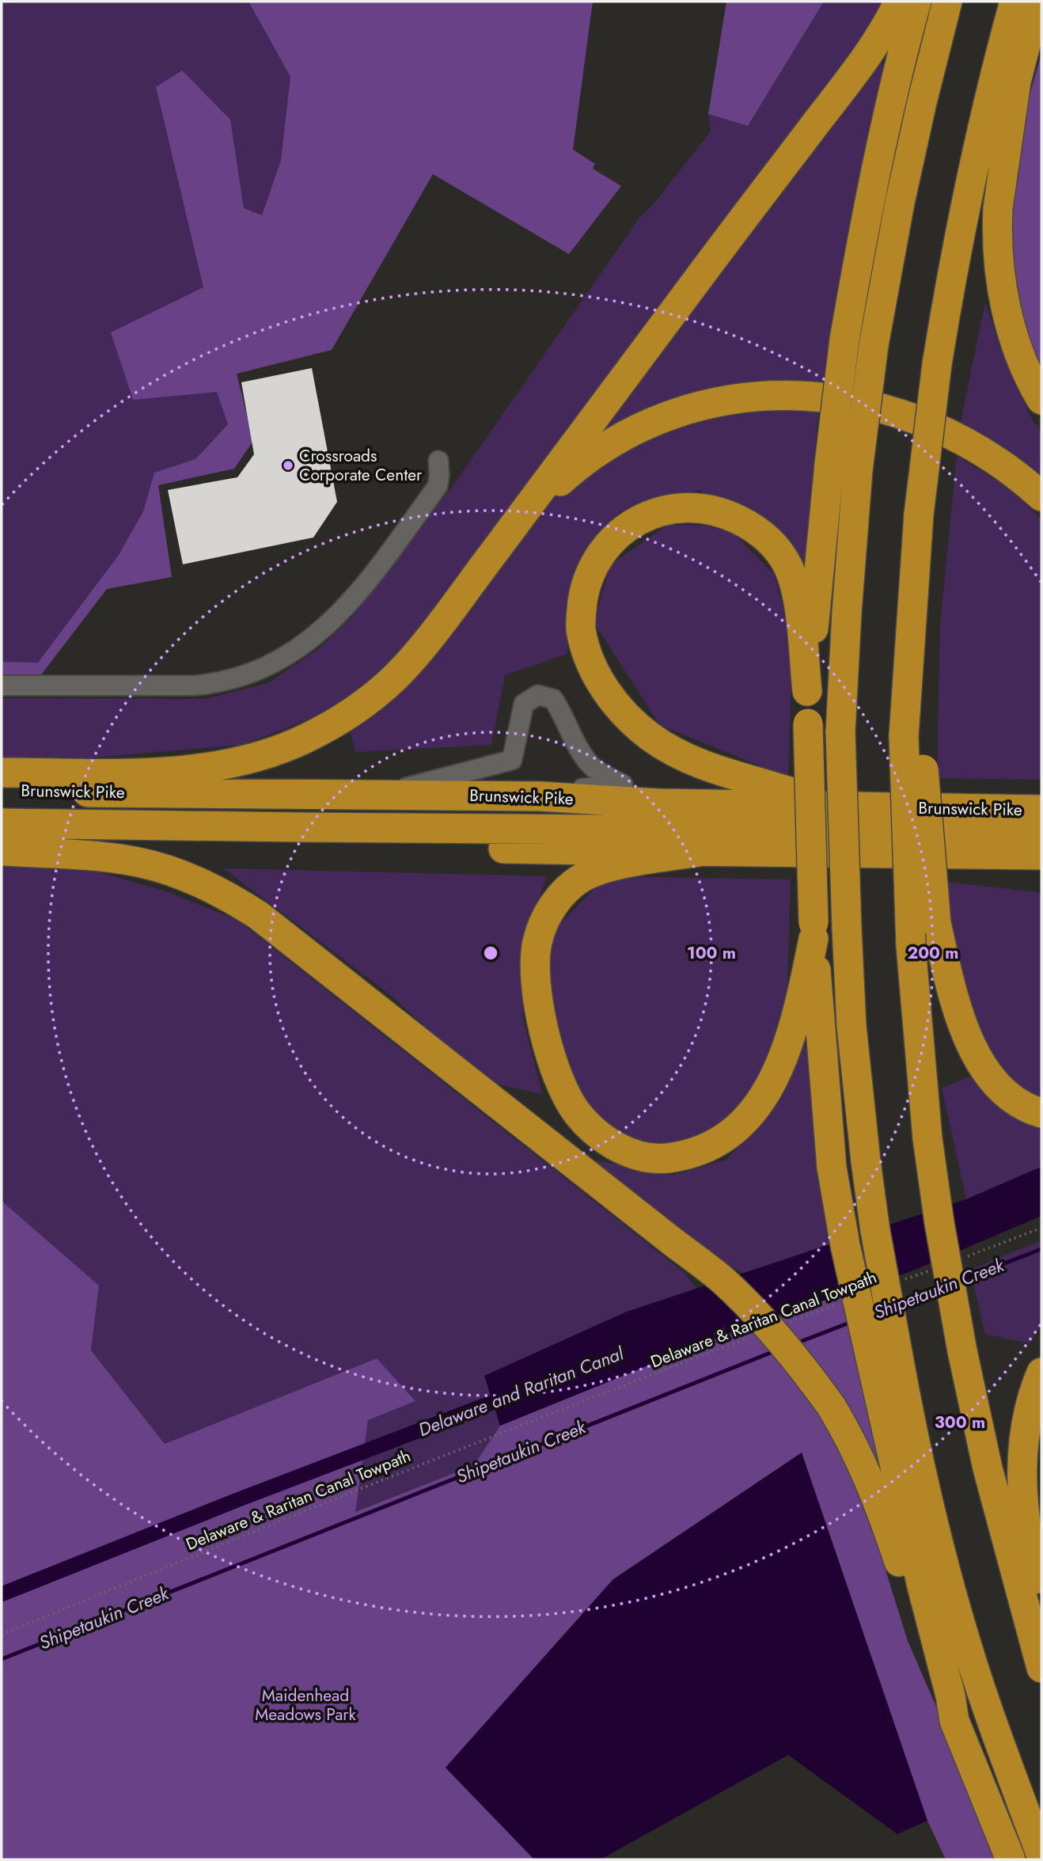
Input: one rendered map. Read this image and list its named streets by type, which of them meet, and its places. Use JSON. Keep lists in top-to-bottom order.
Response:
{
  "streets": {
    "highway": ["Brunswick Pike"],
    "path": ["Delaware & Raritan Canal Towpath"]
  },
  "water": ["Shipetaukin Creek", "Delaware and Raritan Canal"],
  "parks": ["Maidenhead Meadows Park"],
  "places": ["Crossroads Corporate Center"],
  "rings": ["100 m", "200 m", "300 m"]
}
